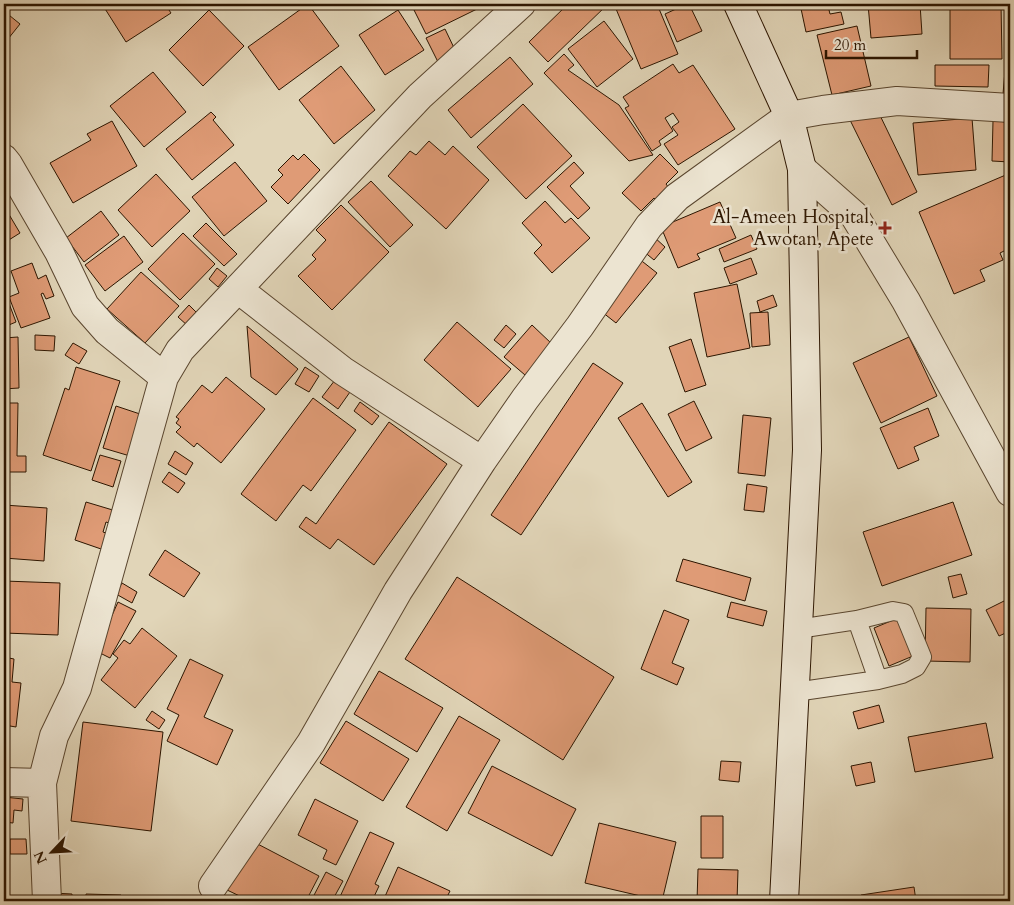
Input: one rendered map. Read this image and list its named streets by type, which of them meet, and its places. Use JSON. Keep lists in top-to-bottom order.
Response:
{
  "places": {
    "health": ["Al-Ameen Hospital, Awotan, Apete"]
  },
  "scale_bar": "20 m",
  "north": "bottom left"
}
